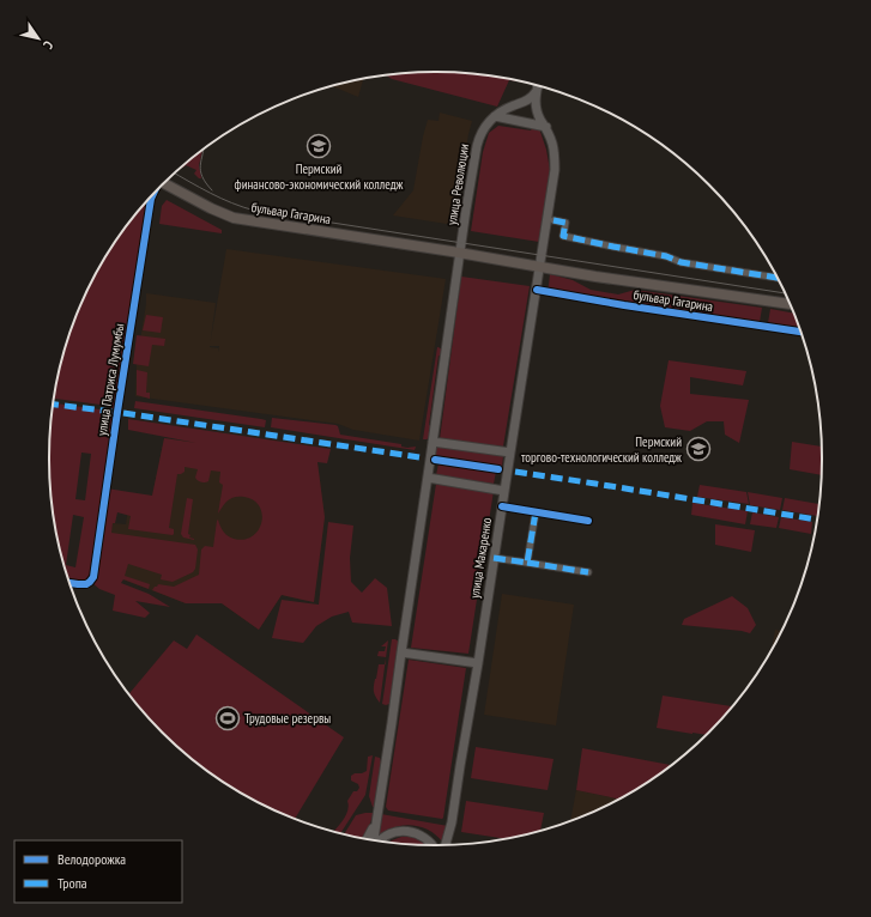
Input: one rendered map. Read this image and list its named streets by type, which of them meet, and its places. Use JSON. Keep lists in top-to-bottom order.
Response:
{
  "streets": {
    "main road": ["улица Революции", "бульвар Гагарина", "улица Макаренко"],
    "street": ["улица Патриса Лумумбы"]
  },
  "crossings": [
    ["улица Революции", "бульвар Гагарина"],
    ["бульвар Гагарина", "улица Макаренко"]
  ],
  "places": {
    "school or university": ["Пермский финансово-экономический колледж", "Пермский торгово-технологический колледж"],
    "sports": ["Трудовые резервы"]
  },
  "legend": ["Велодорожка", "Тропа"],
  "north": "bottom right"
}
